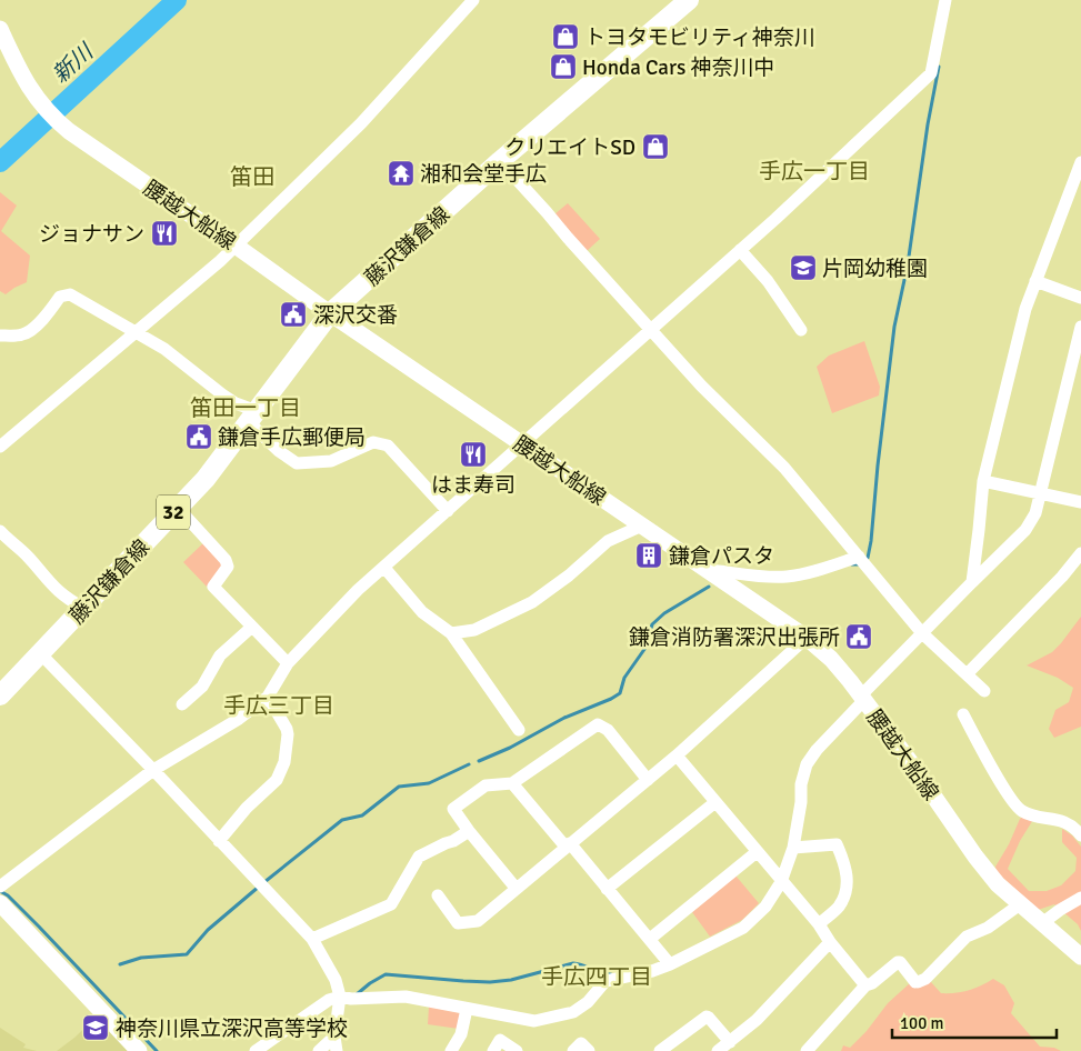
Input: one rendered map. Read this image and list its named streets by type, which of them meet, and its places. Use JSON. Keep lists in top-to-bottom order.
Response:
{
  "streets": {
    "main road": ["腰越大船線", "藤沢鎌倉線", "32"]
  },
  "crossings": [
    ["腰越大船線", "藤沢鎌倉線"]
  ],
  "districts": [
    "手広一丁目",
    "笛田",
    "笛田一丁目",
    "手広三丁目",
    "手広四丁目"
  ],
  "water": ["新川"],
  "places": {
    "shop": ["トヨタモビリティ神奈川", "Honda Cars 神奈川中", "クリエイトSD"],
    "temple": ["湘和会堂手広"],
    "restaurant": ["ジョナサン", "はま寿司"],
    "school or university": ["片岡幼稚園", "神奈川県立深沢高等学校"],
    "public building": ["深沢交番", "鎌倉手広郵便局", "鎌倉消防署深沢出張所"],
    "building": ["鎌倉パスタ"]
  },
  "scale_bar": "100 m"
}
